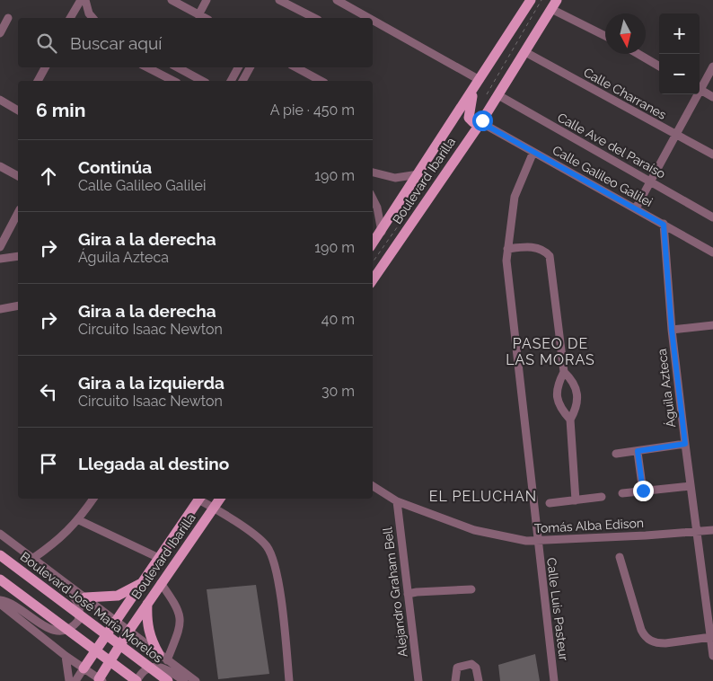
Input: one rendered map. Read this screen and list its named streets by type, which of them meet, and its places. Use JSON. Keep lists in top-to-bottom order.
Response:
{
  "streets": {
    "main road": ["Boulevard Ibarilla", "Boulevard José María Morelos"],
    "street": [
      "Calle Charranes",
      "Calle Ave del Paraíso",
      "Calle Galileo Galilei",
      "Águila Azteca",
      "Tomás Alba Edison",
      "Alejandro Graham Bell",
      "Calle Luis Pasteur"
    ]
  },
  "crossings": [
    ["Calle Charranes", "Boulevard Ibarilla"],
    ["Calle Ave del Paraíso", "Boulevard Ibarilla"],
    ["Calle Galileo Galilei", "Boulevard Ibarilla"],
    ["Calle Galileo Galilei", "Águila Azteca"],
    ["Calle Galileo Galilei", "Calle Luis Pasteur"],
    ["Águila Azteca", "Tomás Alba Edison"],
    ["Tomás Alba Edison", "Alejandro Graham Bell"],
    ["Tomás Alba Edison", "Calle Luis Pasteur"]
  ],
  "districts": ["PASEO DE LAS MORAS", "EL PELUCHAN"],
  "north": "bottom",
  "page": {
    "map_buttons": ["+", "−"],
    "search": "Buscar aquí",
    "heading": ["6 min", "A pie · 450 m"],
    "list": [
      ["Continúa", "Calle Galileo Galilei", "190 m"],
      ["Gira a la derecha", "Águila Azteca", "190 m"],
      ["Gira a la derecha", "Circuito Isaac Newton", "40 m"],
      ["Gira a la izquierda", "Circuito Isaac Newton", "30 m"],
      "Llegada al destino"
    ]
  }
}
